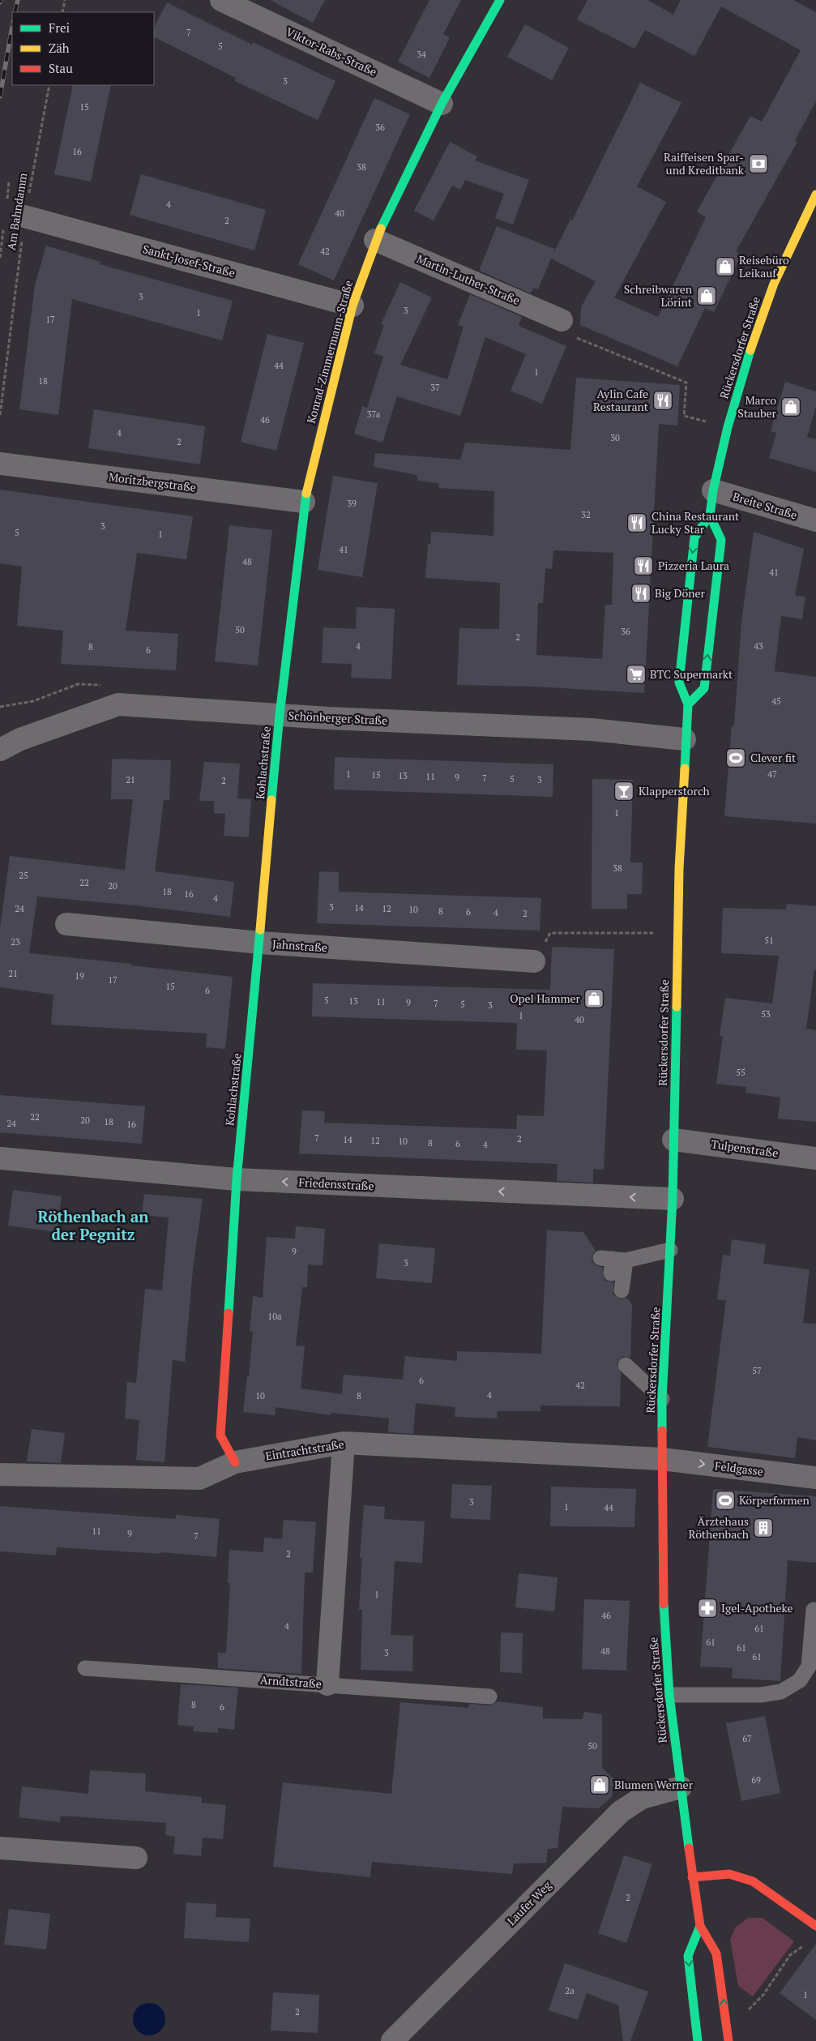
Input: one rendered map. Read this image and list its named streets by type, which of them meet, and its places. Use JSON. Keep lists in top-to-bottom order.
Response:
{
  "streets": {
    "main road": ["Rückersdorfer Straße", "Konrad-Zimmermann-Straße", "Kohlachstraße"],
    "street": [
      "Viktor-Rabs-Straße",
      "Sankt-Josef-Straße",
      "Martin-Luther-Straße",
      "Moritzbergstraße",
      "Breite Straße",
      "Schönberger Straße",
      "Jahnstraße",
      "Tulpenstraße",
      "Friedensstraße",
      "Eintrachtstraße",
      "Feldgasse",
      "Arndtstraße",
      "Laufer Weg"
    ],
    "path": ["Am Bahndamm"]
  },
  "crossings": [
    ["Viktor-Rabs-Straße", "Konrad-Zimmermann-Straße"],
    ["Am Bahndamm", "Sankt-Josef-Straße"],
    ["Sankt-Josef-Straße", "Konrad-Zimmermann-Straße"],
    ["Martin-Luther-Straße", "Konrad-Zimmermann-Straße"],
    ["Rückersdorfer Straße", "Breite Straße"],
    ["Rückersdorfer Straße", "Schönberger Straße"],
    ["Rückersdorfer Straße", "Tulpenstraße"],
    ["Rückersdorfer Straße", "Friedensstraße"],
    ["Rückersdorfer Straße", "Eintrachtstraße"],
    ["Rückersdorfer Straße", "Feldgasse"],
    ["Rückersdorfer Straße", "Laufer Weg"],
    ["Konrad-Zimmermann-Straße", "Moritzbergstraße"],
    ["Konrad-Zimmermann-Straße", "Schönberger Straße"],
    ["Konrad-Zimmermann-Straße", "Kohlachstraße"],
    ["Schönberger Straße", "Kohlachstraße"],
    ["Kohlachstraße", "Jahnstraße"],
    ["Kohlachstraße", "Friedensstraße"],
    ["Kohlachstraße", "Eintrachtstraße"],
    ["Eintrachtstraße", "Feldgasse"],
    ["Eintrachtstraße", "Arndtstraße"]
  ],
  "one_way": ["Friedensstraße", "Feldgasse"],
  "districts": ["Röthenbach an der Pegnitz"],
  "places": {
    "bank": ["Raiffeisen Spar- und Kreditbank"],
    "shop": [
      "Reisebüro Leikauf",
      "Schreibwaren Lörint",
      "Marco Stauber",
      "Opel Hammer",
      "Blumen Werner"
    ],
    "restaurant": [
      "Aylin Cafe Restaurant",
      "China Restaurant Lucky Star",
      "Pizzeria Laura",
      "Big Döner"
    ],
    "supermarket": ["BTC Supermarkt"],
    "sports": ["Clever fit", "Körperformen"],
    "bar": ["Klapperstorch"],
    "building": ["Ärztehaus Röthenbach"],
    "pharmacy": ["Igel-Apotheke"]
  },
  "house_numbers": [
    "7",
    "5",
    "34",
    "3",
    "15",
    "36",
    "16",
    "38",
    "4",
    "40",
    "2",
    "42",
    "3",
    "3",
    "1",
    "17",
    "44",
    "1",
    "18",
    "37",
    "37a",
    "46",
    "4",
    "30",
    "2",
    "39",
    "32",
    "3",
    "5",
    "1",
    "41",
    "48",
    "41",
    "50",
    "36",
    "2",
    "4",
    "43",
    "8",
    "6",
    "45",
    "1",
    "47",
    "15",
    "13",
    "11",
    "9",
    "7",
    "5",
    "21",
    "3",
    "2",
    "1",
    "38",
    "25",
    "22",
    "20",
    "18",
    "16",
    "4",
    "3",
    "14",
    "24",
    "12",
    "10",
    "8",
    "6",
    "4",
    "2",
    "51",
    "23",
    "21",
    "19",
    "17",
    "15",
    "6",
    "5",
    "13",
    "11",
    "9",
    "7",
    "5",
    "3",
    "53",
    "1",
    "40",
    "55",
    "22",
    "20",
    "18",
    "24",
    "16",
    "7",
    "2",
    "14",
    "12",
    "10",
    "8",
    "6",
    "4",
    "9",
    "3",
    "10a",
    "57",
    "6",
    "42",
    "4",
    "10",
    "8",
    "3",
    "1",
    "44",
    "11",
    "9",
    "7",
    "2",
    "1",
    "46",
    "4",
    "61",
    "61",
    "61",
    "48",
    "3",
    "61",
    "8",
    "6",
    "67",
    "50",
    "69",
    "2",
    "2a",
    "1",
    "2"
  ],
  "legend": ["Frei", "Zäh", "Stau"]
}
